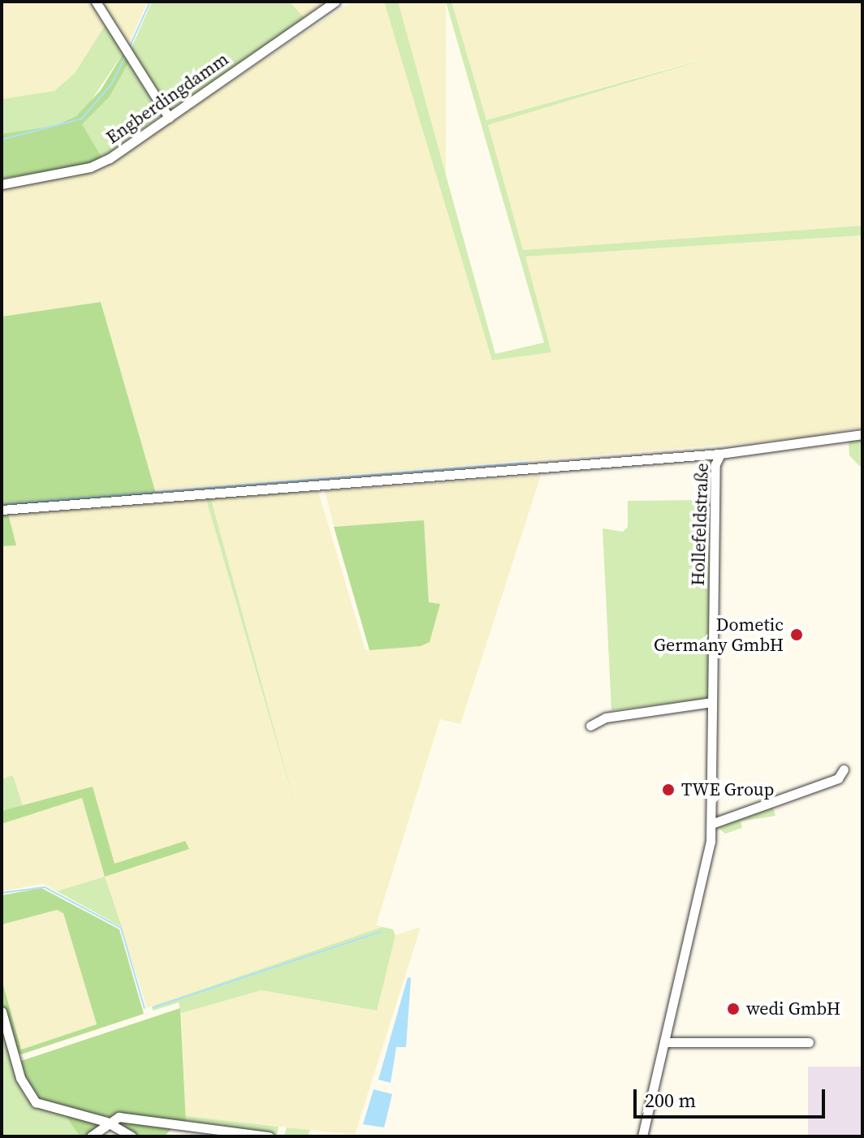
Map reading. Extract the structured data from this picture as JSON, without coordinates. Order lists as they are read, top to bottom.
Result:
{
  "streets": {
    "street": ["Engberdingdamm", "Hollefeldstraße"]
  },
  "places": ["Dometic Germany GmbH", "TWE Group", "wedi GmbH"],
  "scale_bar": "200 m"
}
